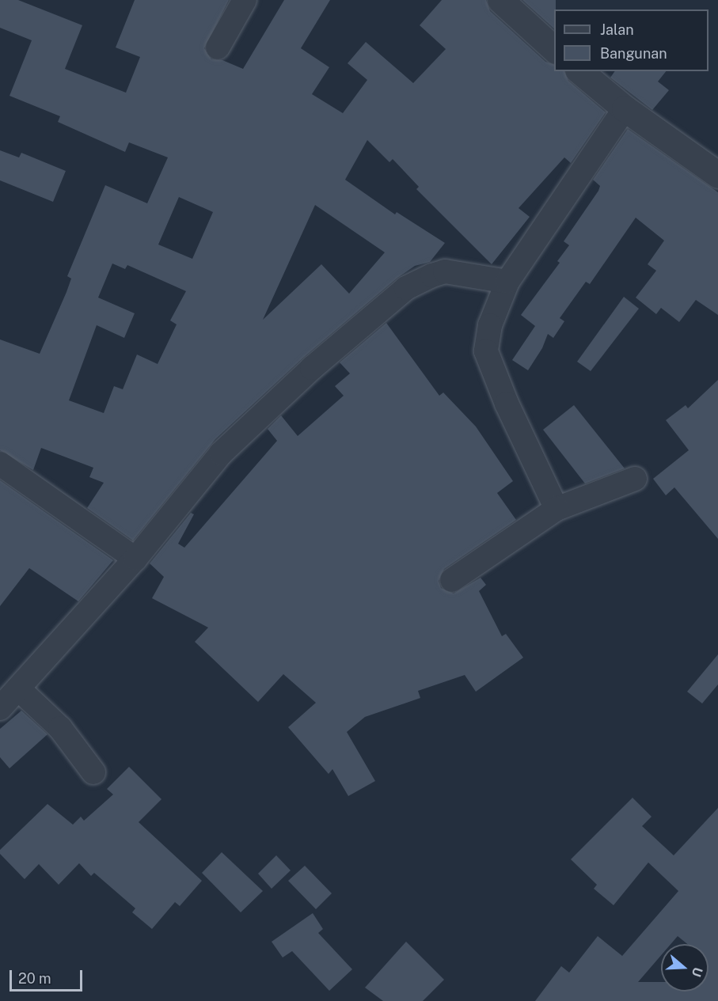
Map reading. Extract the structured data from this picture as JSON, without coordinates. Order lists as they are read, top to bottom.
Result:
{
  "legend": ["Jalan", "Bangunan"],
  "scale_bar": "20 m",
  "north": "right"
}
